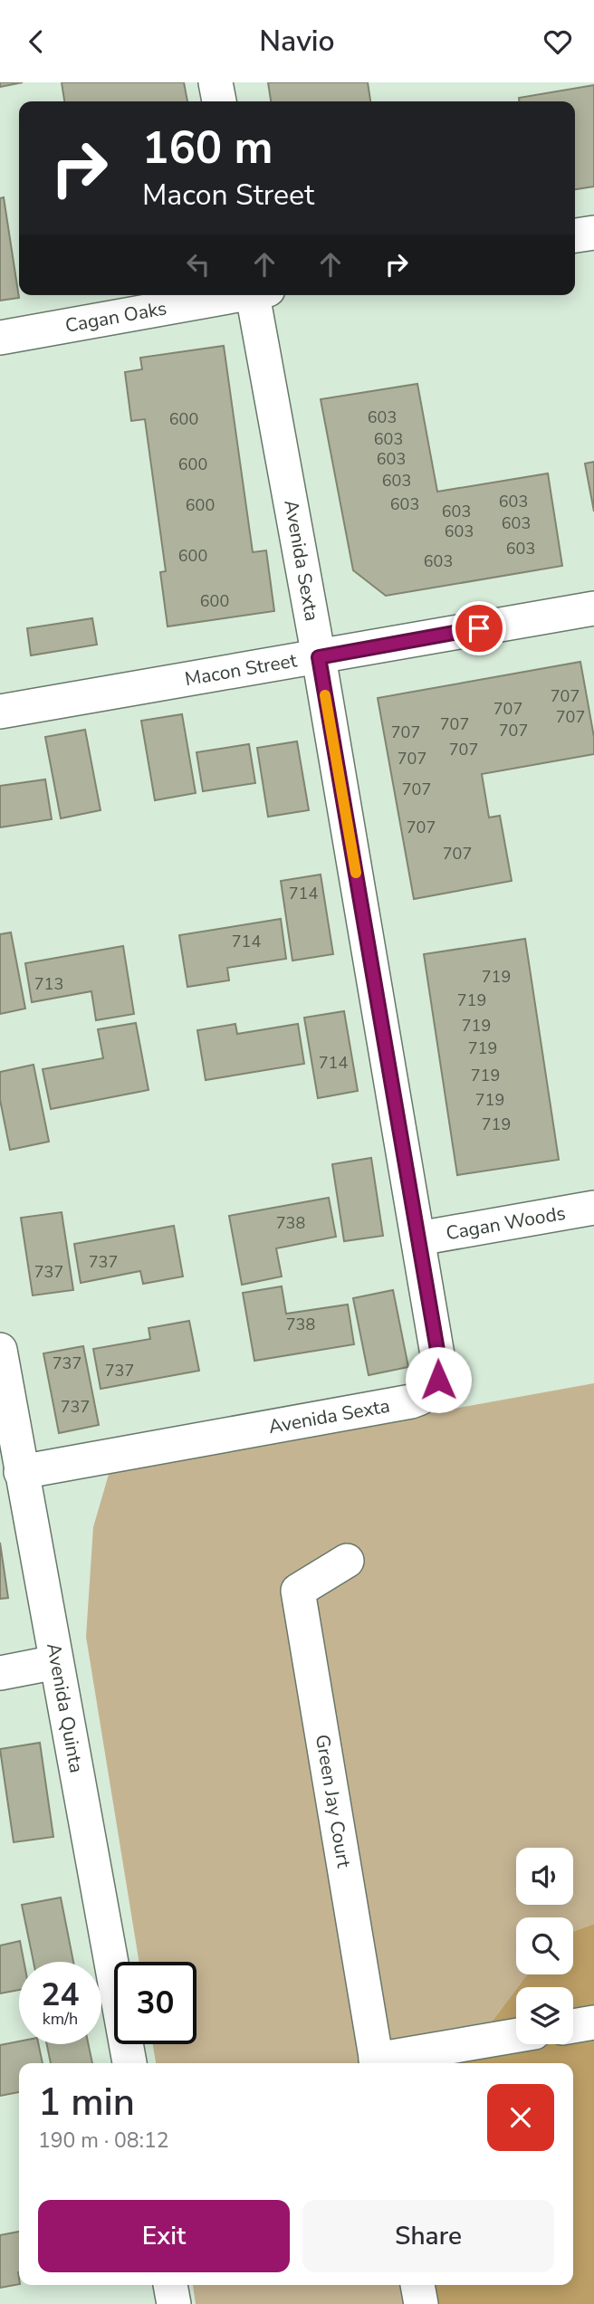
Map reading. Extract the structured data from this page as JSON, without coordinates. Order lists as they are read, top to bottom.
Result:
{
  "streets": {
    "street": [
      "Cagan Oaks",
      "Avenida Sexta",
      "Macon Street",
      "Cagan Woods",
      "Avenida Quinta",
      "Green Jay Court"
    ]
  },
  "crossings": [
    ["Avenida Sexta", "Macon Street"],
    ["Avenida Sexta", "Cagan Woods"],
    ["Avenida Sexta", "Avenida Quinta"]
  ],
  "house_numbers": [
    "603",
    "600",
    "603",
    "603",
    "600",
    "603",
    "603",
    "603",
    "600",
    "603",
    "603",
    "603",
    "603",
    "600",
    "603",
    "600",
    "707",
    "707",
    "707",
    "707",
    "707",
    "707",
    "707",
    "707",
    "707",
    "707",
    "707",
    "714",
    "714",
    "719",
    "713",
    "719",
    "719",
    "719",
    "714",
    "719",
    "719",
    "719",
    "738",
    "737",
    "737",
    "738",
    "737",
    "737",
    "737"
  ],
  "page": {
    "header": "Navio",
    "turn": ["160 m", "Macon Street"],
    "speed": "24 km/h",
    "limit": "30",
    "heading": ["1 min", "190 m · 08:12"],
    "buttons": ["Exit", "Share"]
  }
}
